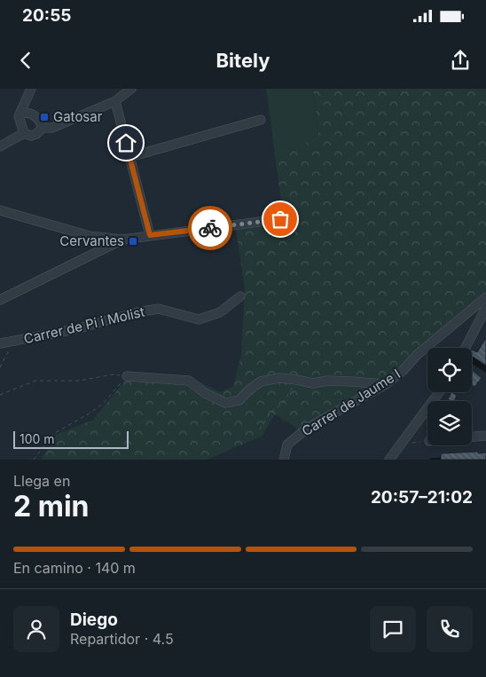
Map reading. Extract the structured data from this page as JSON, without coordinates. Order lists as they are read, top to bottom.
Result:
{
  "streets": {
    "street": ["Carrer de Pi i Molist", "Carrer de Jaume I"]
  },
  "places": {
    "transit": ["Gatosar", "Cervantes"]
  },
  "scale_bar": "100 m",
  "page": {
    "status": "20:55",
    "header": "Bitely",
    "scale": "100 m",
    "heading": ["2 min", "Llega en", "20:57–21:02"],
    "panel": ["Diego", "Repartidor · 4.5"],
    "bar": "En camino · 140 m"
  }
}
